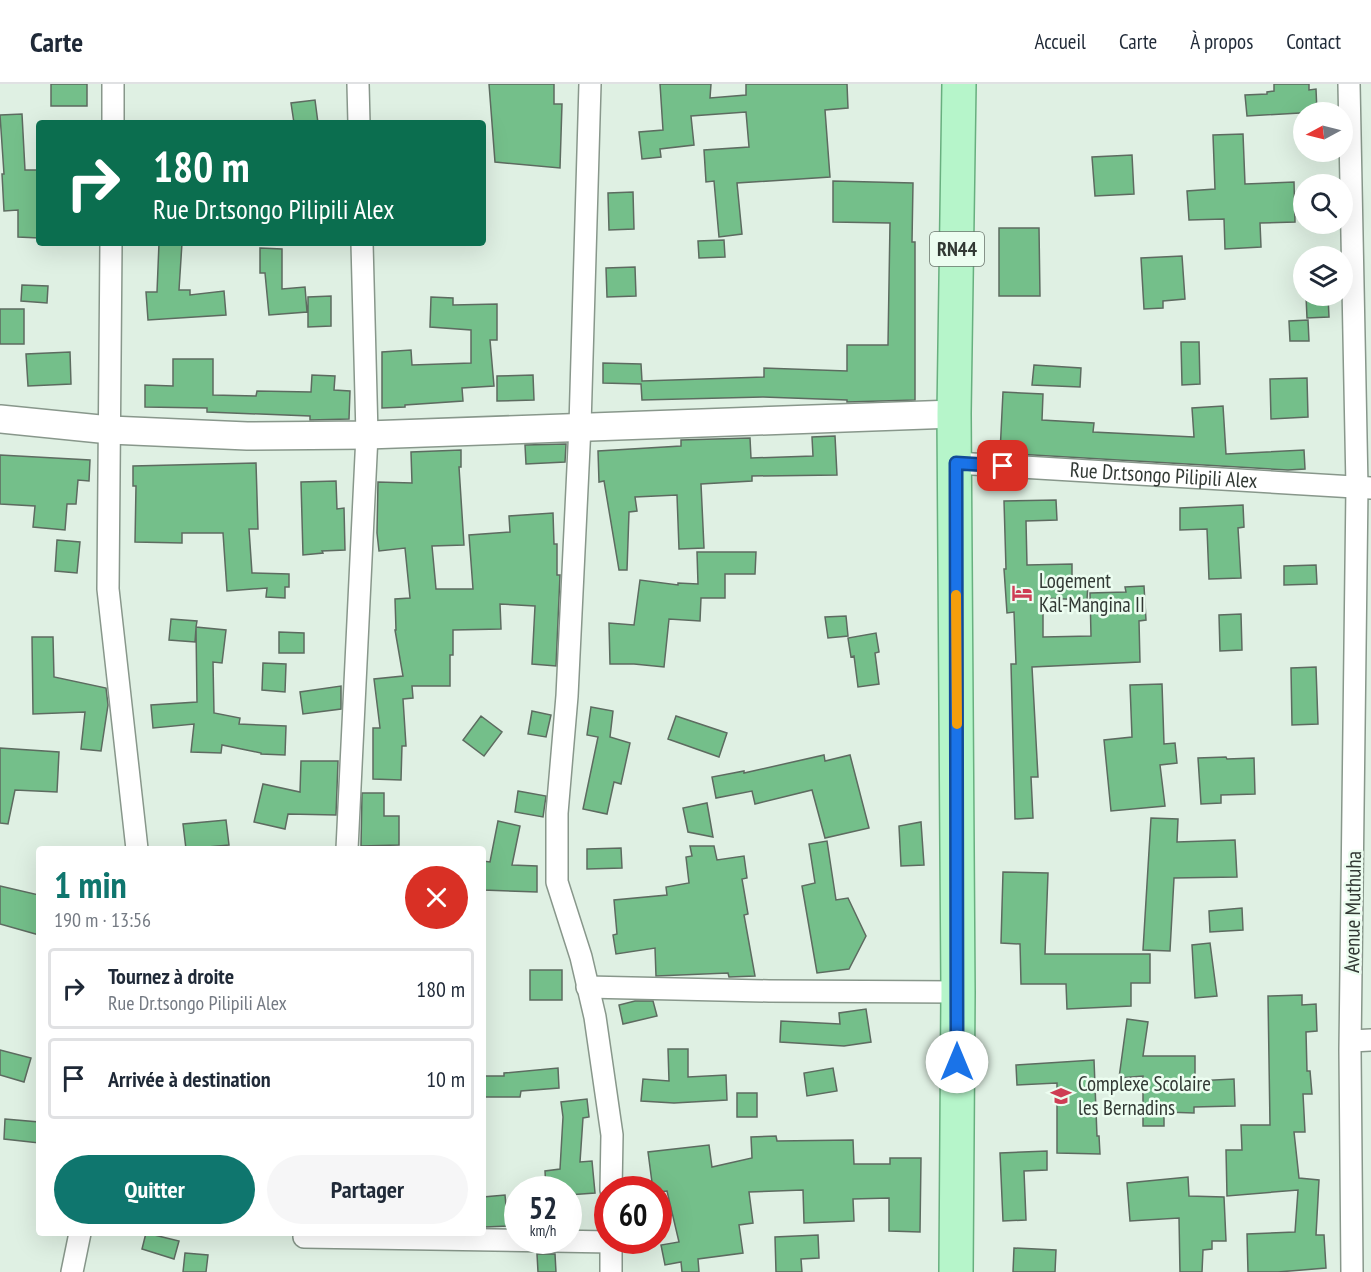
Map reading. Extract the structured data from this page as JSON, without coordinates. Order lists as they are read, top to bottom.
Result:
{
  "streets": {
    "main road": ["RN44"],
    "street": ["Rue Dr.tsongo Pilipili Alex", "Avenue Muthuha"]
  },
  "crossings": [
    ["RN44", "Rue Dr.tsongo Pilipili Alex"],
    ["Rue Dr.tsongo Pilipili Alex", "Avenue Muthuha"]
  ],
  "places": {
    "hotel": ["Logement Kal-Mangina II"],
    "school or university": ["Complexe Scolaire les Bernadins"]
  },
  "north": "left",
  "page": {
    "header": "Carte",
    "nav": [
      "Accueil",
      "Carte",
      "À propos",
      "Contact"
    ],
    "turn": ["180 m", "Rue Dr.tsongo Pilipili Alex"],
    "heading": ["1 min", "190 m · 13:56"],
    "list": [
      {
        "name": "Tournez à droite",
        "note": "Rue Dr.tsongo Pilipili Alex",
        "value": "180 m"
      },
      {
        "name": "Arrivée à destination",
        "value": "10 m"
      }
    ],
    "buttons": ["Quitter", "Partager"],
    "speed": "52 km/h",
    "limit": "60"
  }
}
